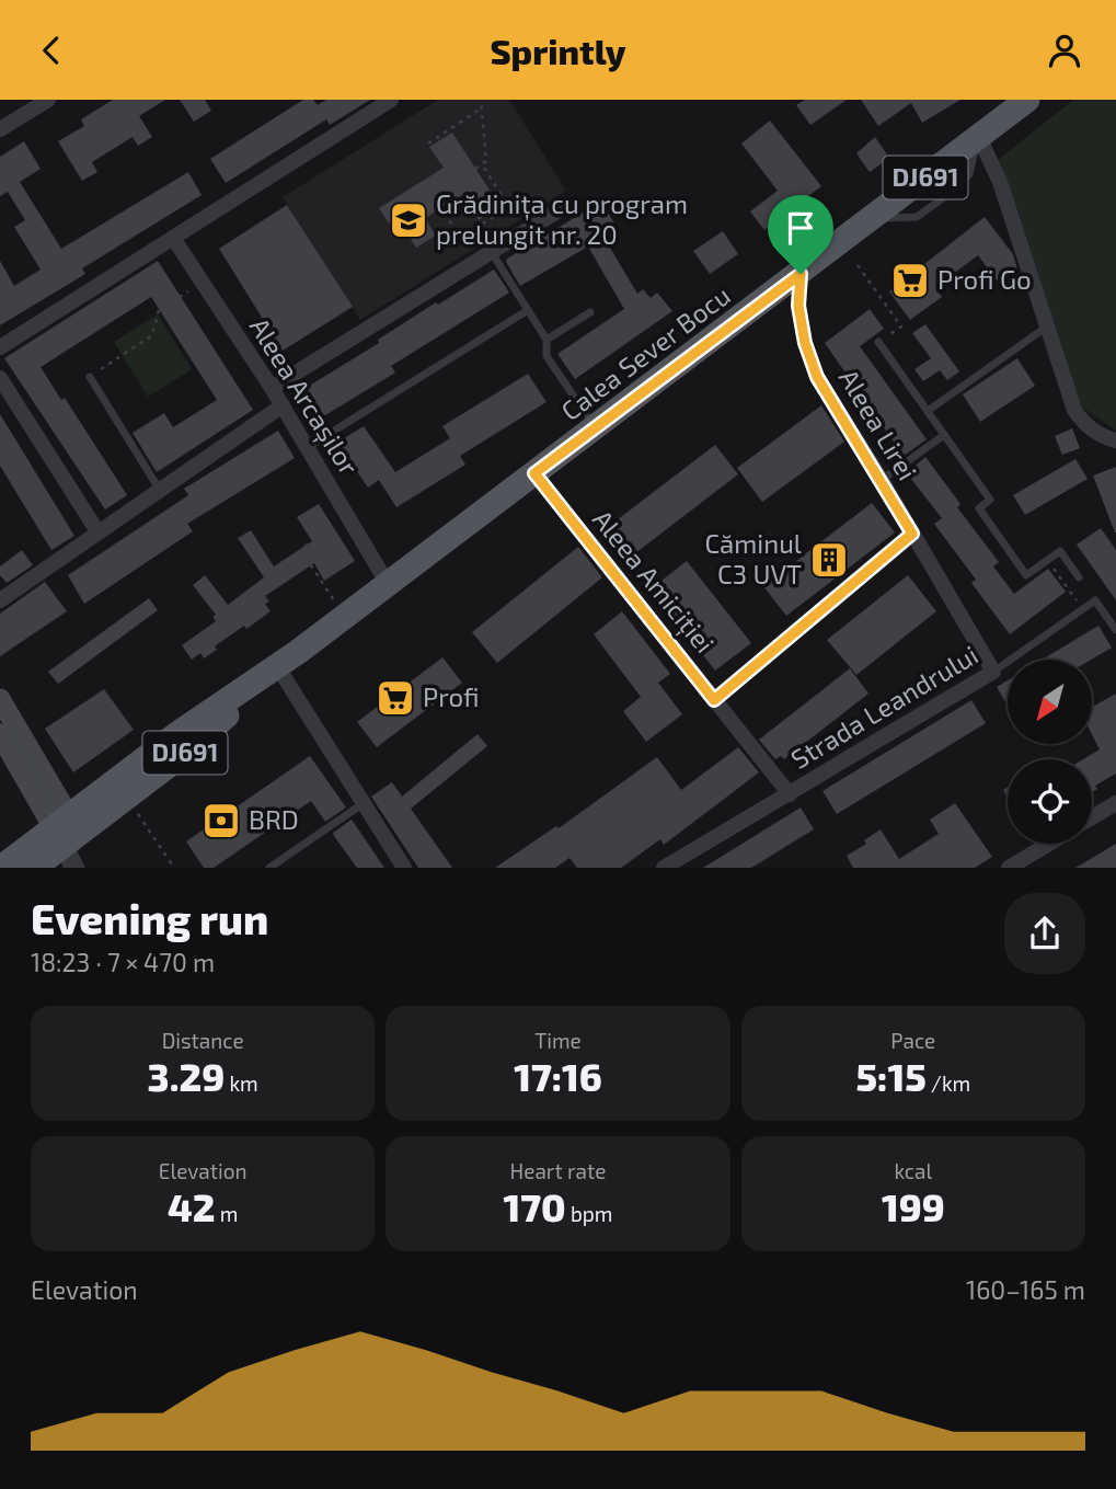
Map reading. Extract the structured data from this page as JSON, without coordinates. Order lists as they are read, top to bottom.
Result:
{
  "streets": {
    "main road": ["DJ691", "Calea Sever Bocu"],
    "street": [
      "Aleea Arcașilor",
      "Aleea Lirei",
      "Aleea Amiciției",
      "Strada Leandrului"
    ]
  },
  "crossings": [
    ["Calea Sever Bocu", "Aleea Arcașilor"],
    ["Calea Sever Bocu", "Aleea Lirei"],
    ["Calea Sever Bocu", "Aleea Amiciției"],
    ["Aleea Lirei", "Strada Leandrului"],
    ["Aleea Amiciției", "Strada Leandrului"]
  ],
  "places": {
    "school or university": ["Grădinița cu program prelungit nr. 20"],
    "supermarket": ["Profi Go", "Profi"],
    "building": ["Căminul C3 UVT"],
    "bank": ["BRD"]
  },
  "north": "bottom left",
  "page": {
    "header": "Sprintly",
    "heading": ["Evening run", "18:23 · 7 × 470 m"],
    "stats": [
      ["Distance", "3.29 km"],
      ["Time", "17:16"],
      ["Pace", "5:15 /km"],
      ["Elevation", "42 m"],
      ["Heart rate", "170 bpm"],
      ["kcal", "199"]
    ],
    "chart": ["Elevation", "160–165 m"]
  }
}
